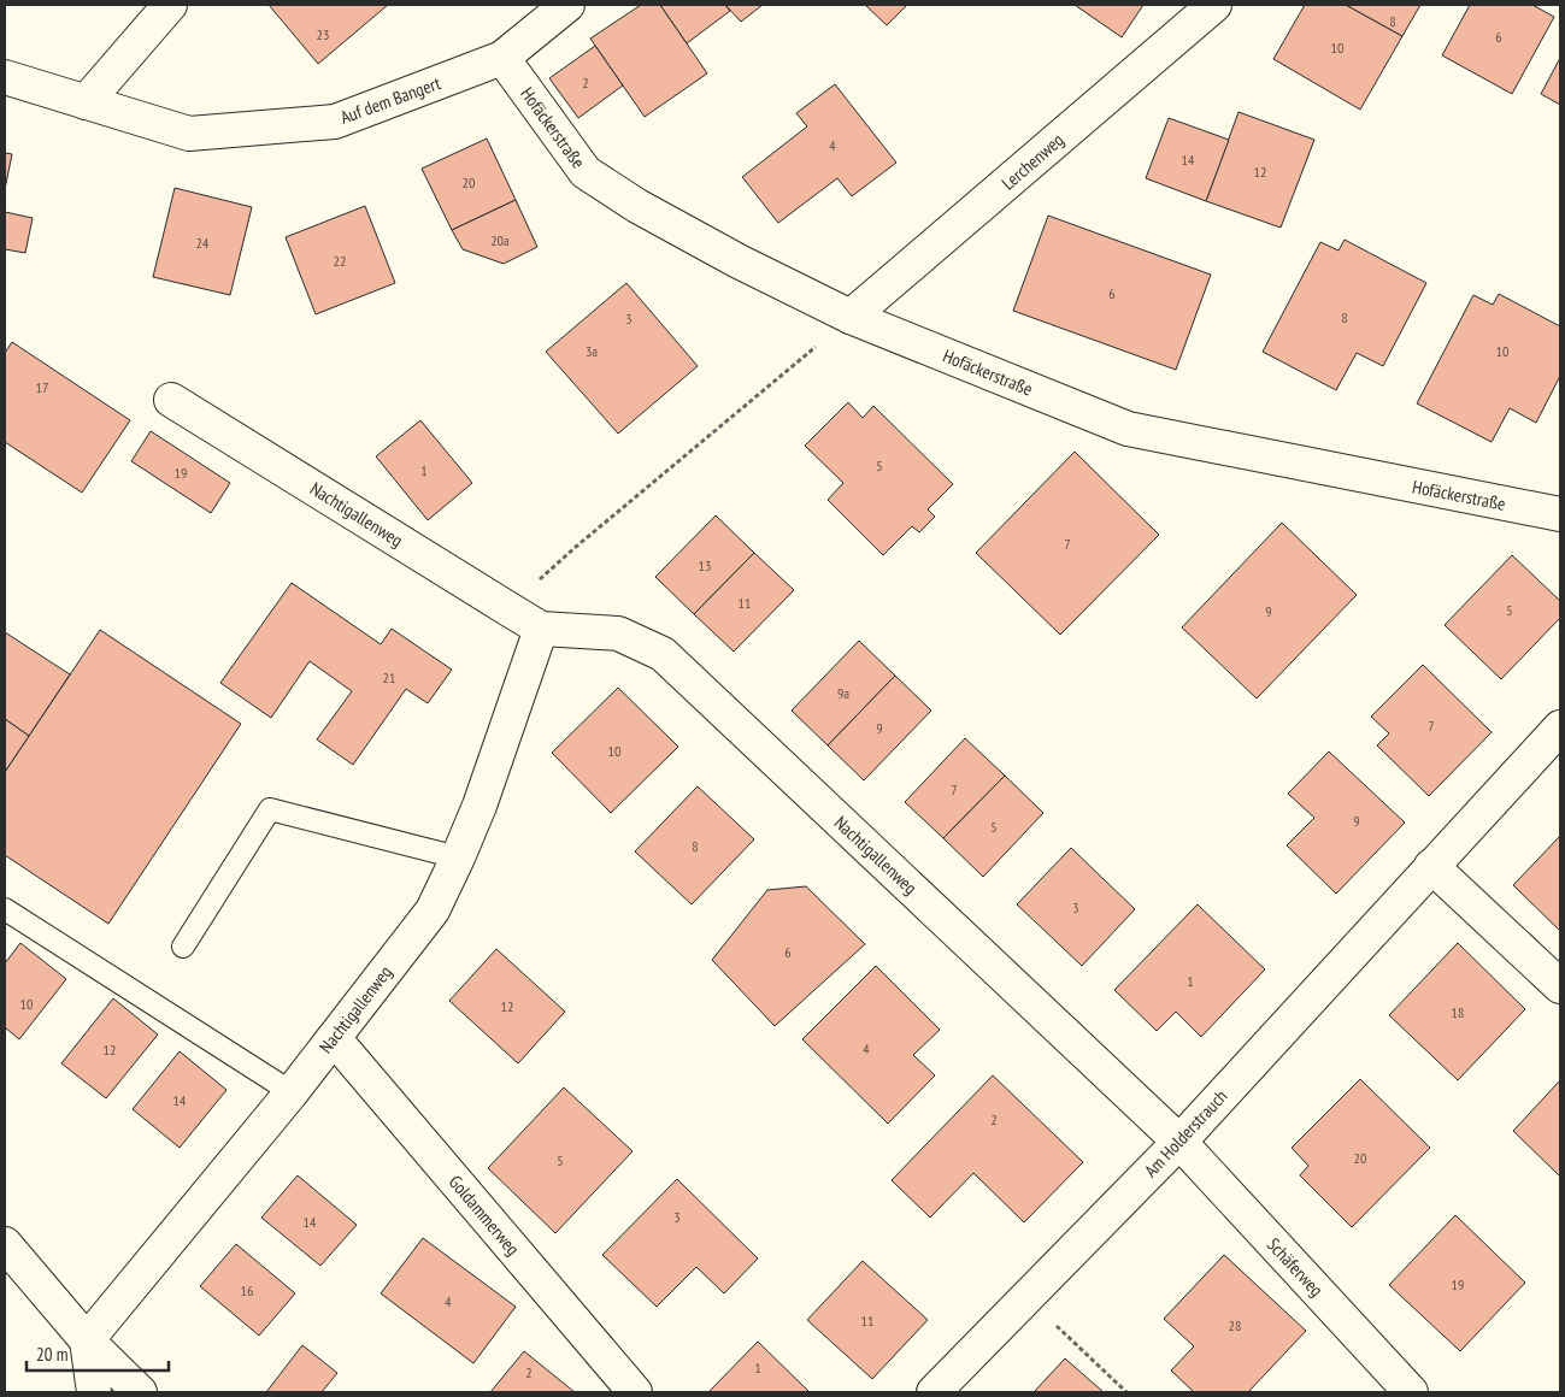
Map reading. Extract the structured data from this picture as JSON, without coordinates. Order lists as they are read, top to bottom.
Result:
{
  "streets": {
    "street": [
      "Auf dem Bangert",
      "Hofäckerstraße",
      "Lerchenweg",
      "Nachtigallenweg",
      "Am Holderstrauch",
      "Goldammerweg",
      "Schäferweg"
    ]
  },
  "crossings": [
    ["Auf dem Bangert", "Hofäckerstraße"],
    ["Hofäckerstraße", "Lerchenweg"],
    ["Nachtigallenweg", "Am Holderstrauch"],
    ["Nachtigallenweg", "Goldammerweg"],
    ["Nachtigallenweg", "Schäferweg"],
    ["Am Holderstrauch", "Schäferweg"]
  ],
  "house_numbers": [
    "8",
    "23",
    "6",
    "10",
    "2",
    "4",
    "14",
    "12",
    "20",
    "20a",
    "24",
    "22",
    "6",
    "8",
    "3",
    "3a",
    "10",
    "17",
    "5",
    "1",
    "19",
    "7",
    "13",
    "11",
    "5",
    "9",
    "21",
    "9a",
    "7",
    "9",
    "10",
    "7",
    "9",
    "5",
    "8",
    "3",
    "6",
    "1",
    "10",
    "12",
    "18",
    "4",
    "12",
    "14",
    "2",
    "20",
    "5",
    "3",
    "14",
    "19",
    "16",
    "4",
    "11",
    "28",
    "1",
    "2"
  ],
  "scale_bar": "20 m"
}
